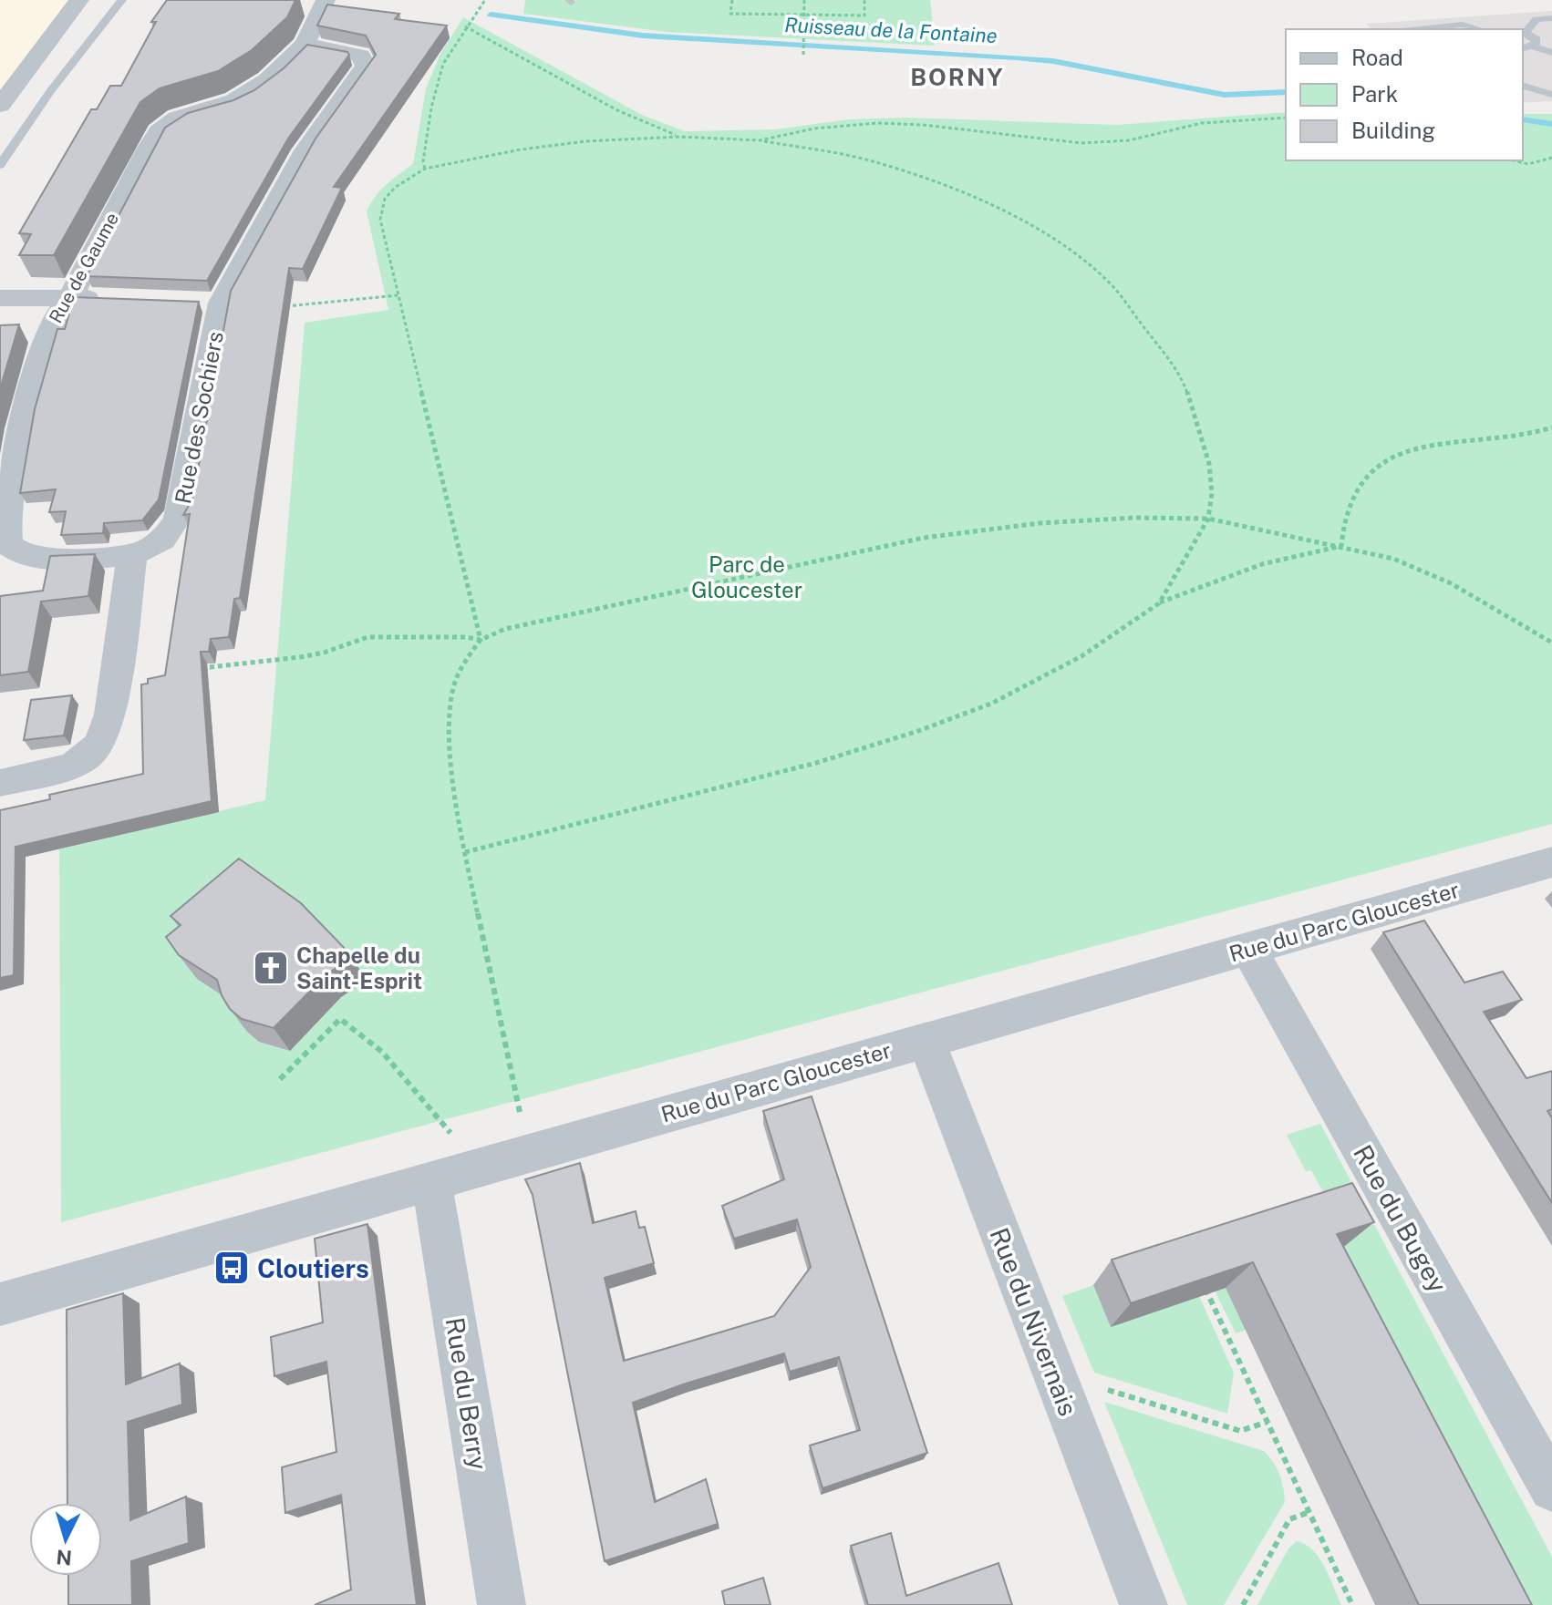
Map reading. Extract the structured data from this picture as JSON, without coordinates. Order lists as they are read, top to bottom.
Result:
{
  "streets": {
    "street": [
      "Rue de Gaume",
      "Rue des Sochiers",
      "Rue du Parc Gloucester",
      "Rue du Bugey",
      "Rue du Nivernais",
      "Rue du Berry"
    ]
  },
  "crossings": [
    ["Rue de Gaume", "Rue des Sochiers"],
    ["Rue du Parc Gloucester", "Rue du Bugey"],
    ["Rue du Parc Gloucester", "Rue du Nivernais"],
    ["Rue du Parc Gloucester", "Rue du Berry"]
  ],
  "districts": ["BORNY"],
  "water": ["Ruisseau de la Fontaine"],
  "parks": ["Parc de Gloucester"],
  "places": {
    "church": ["Chapelle du Saint-Esprit"],
    "bus stop": ["Cloutiers"]
  },
  "legend": ["Road", "Park", "Building"],
  "north": "bottom"
}
